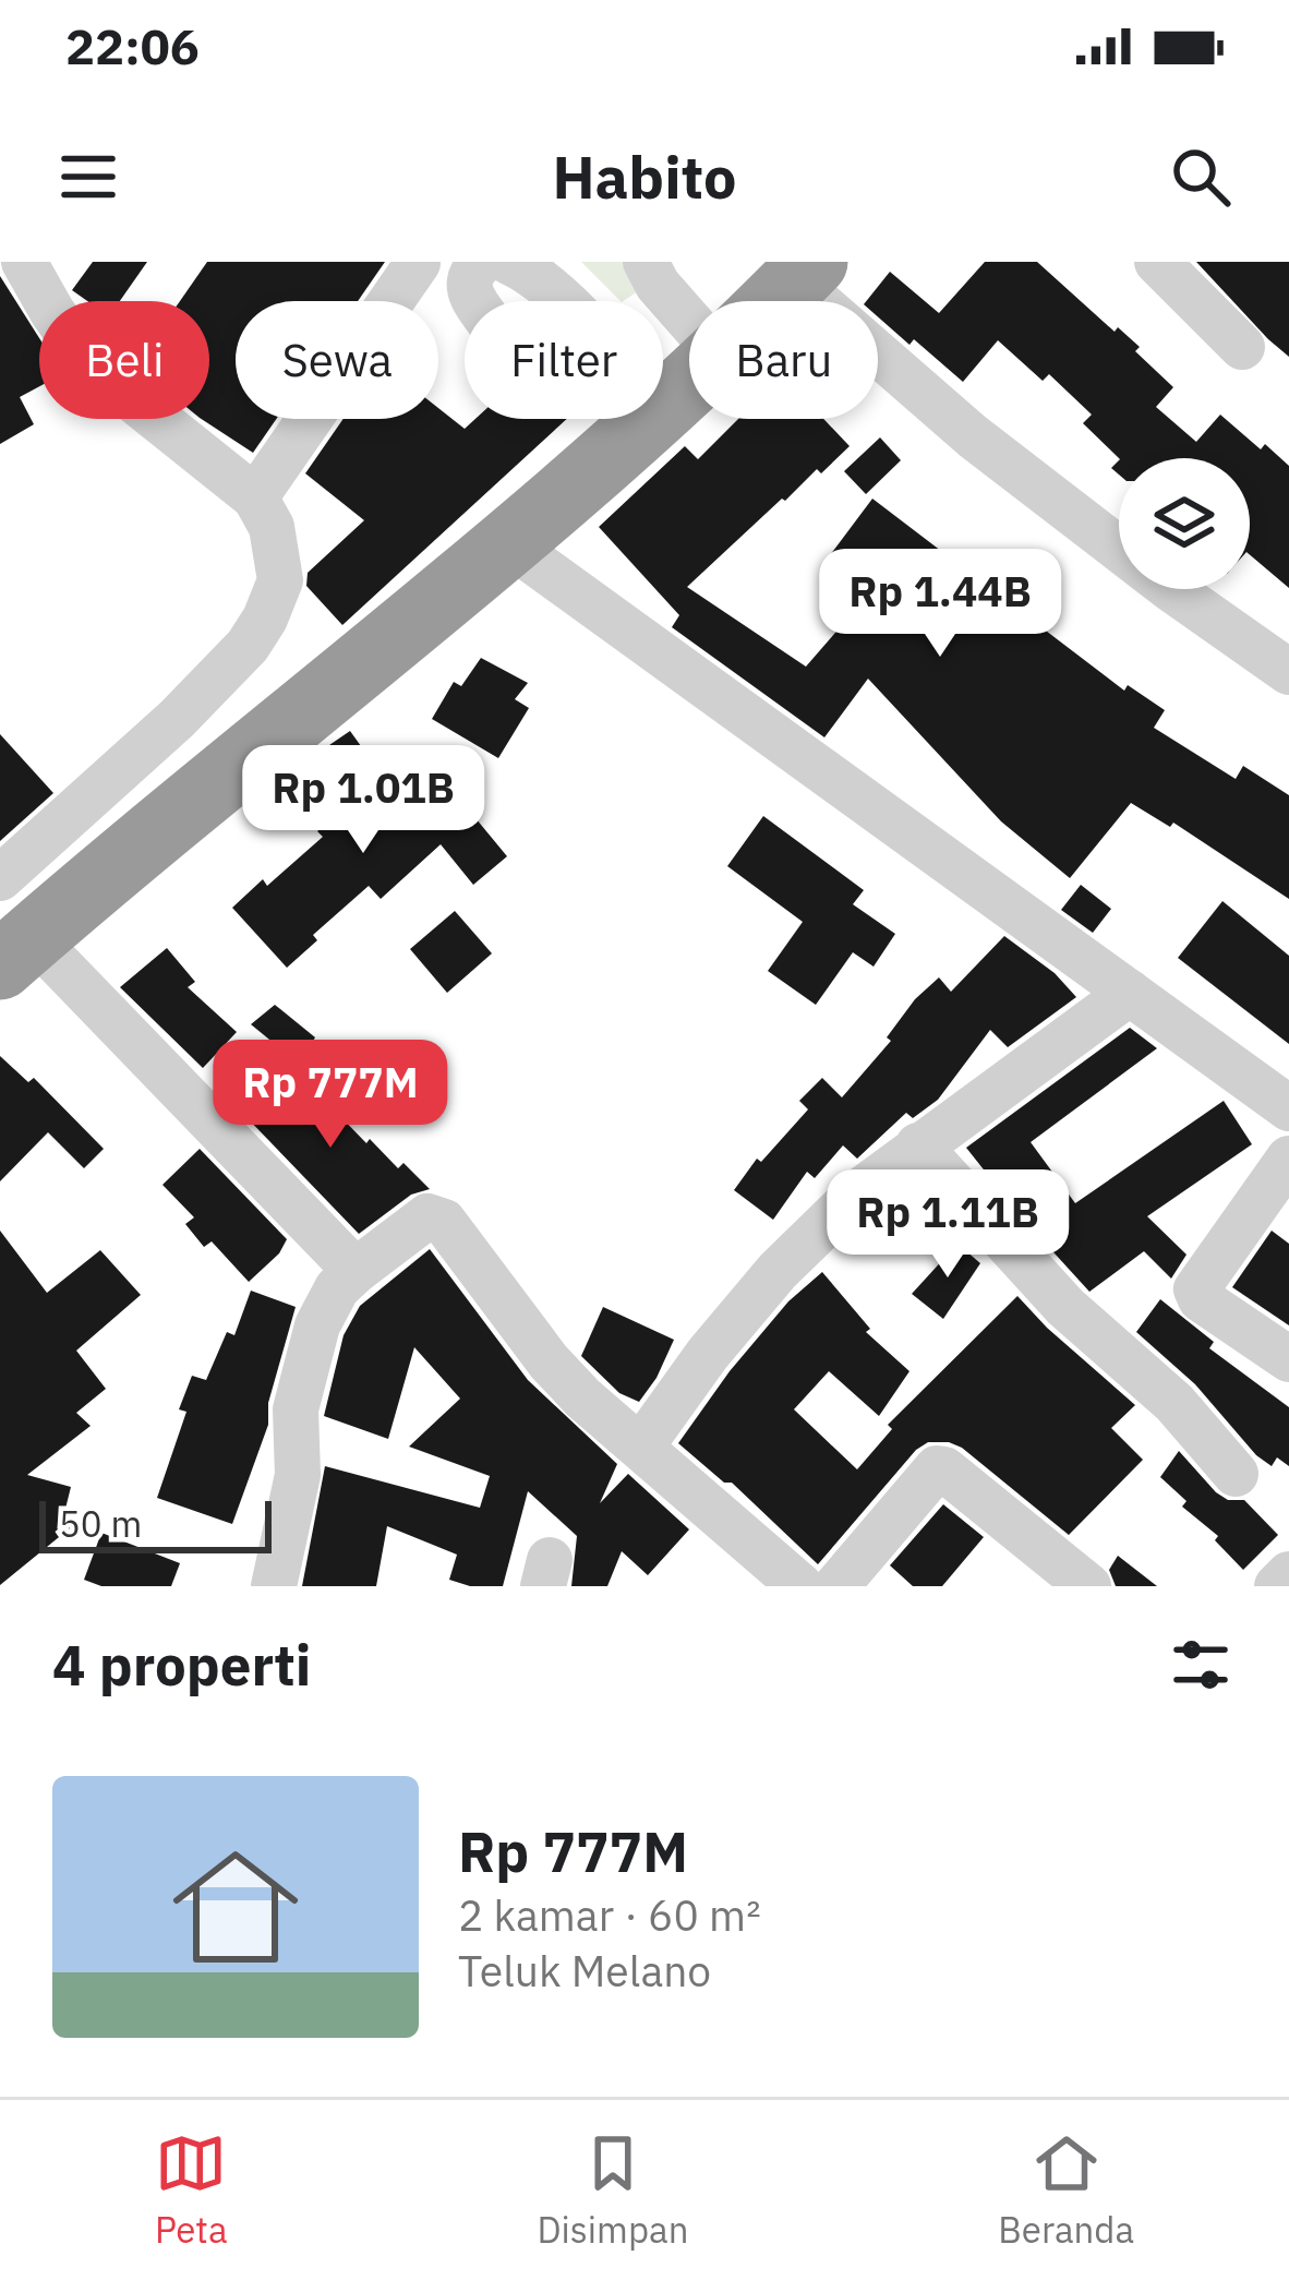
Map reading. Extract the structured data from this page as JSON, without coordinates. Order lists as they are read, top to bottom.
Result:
{
  "scale_bar": "50 m",
  "page": {
    "status": "22:06",
    "header": "Habito",
    "chip": [
      "Beli",
      "Sewa",
      "Filter",
      "Baru"
    ],
    "price": [
      "Rp 1.44B",
      "Rp 1.01B",
      "Rp 777M",
      "Rp 1.11B"
    ],
    "scale": "50 m",
    "heading": "4 properti",
    "list": [
      {
        "name": "Rp 777M",
        "note": "2 kamar · 60 m² · Teluk Melano"
      }
    ],
    "tabs": ["Peta", "Disimpan", "Beranda"]
  }
}
